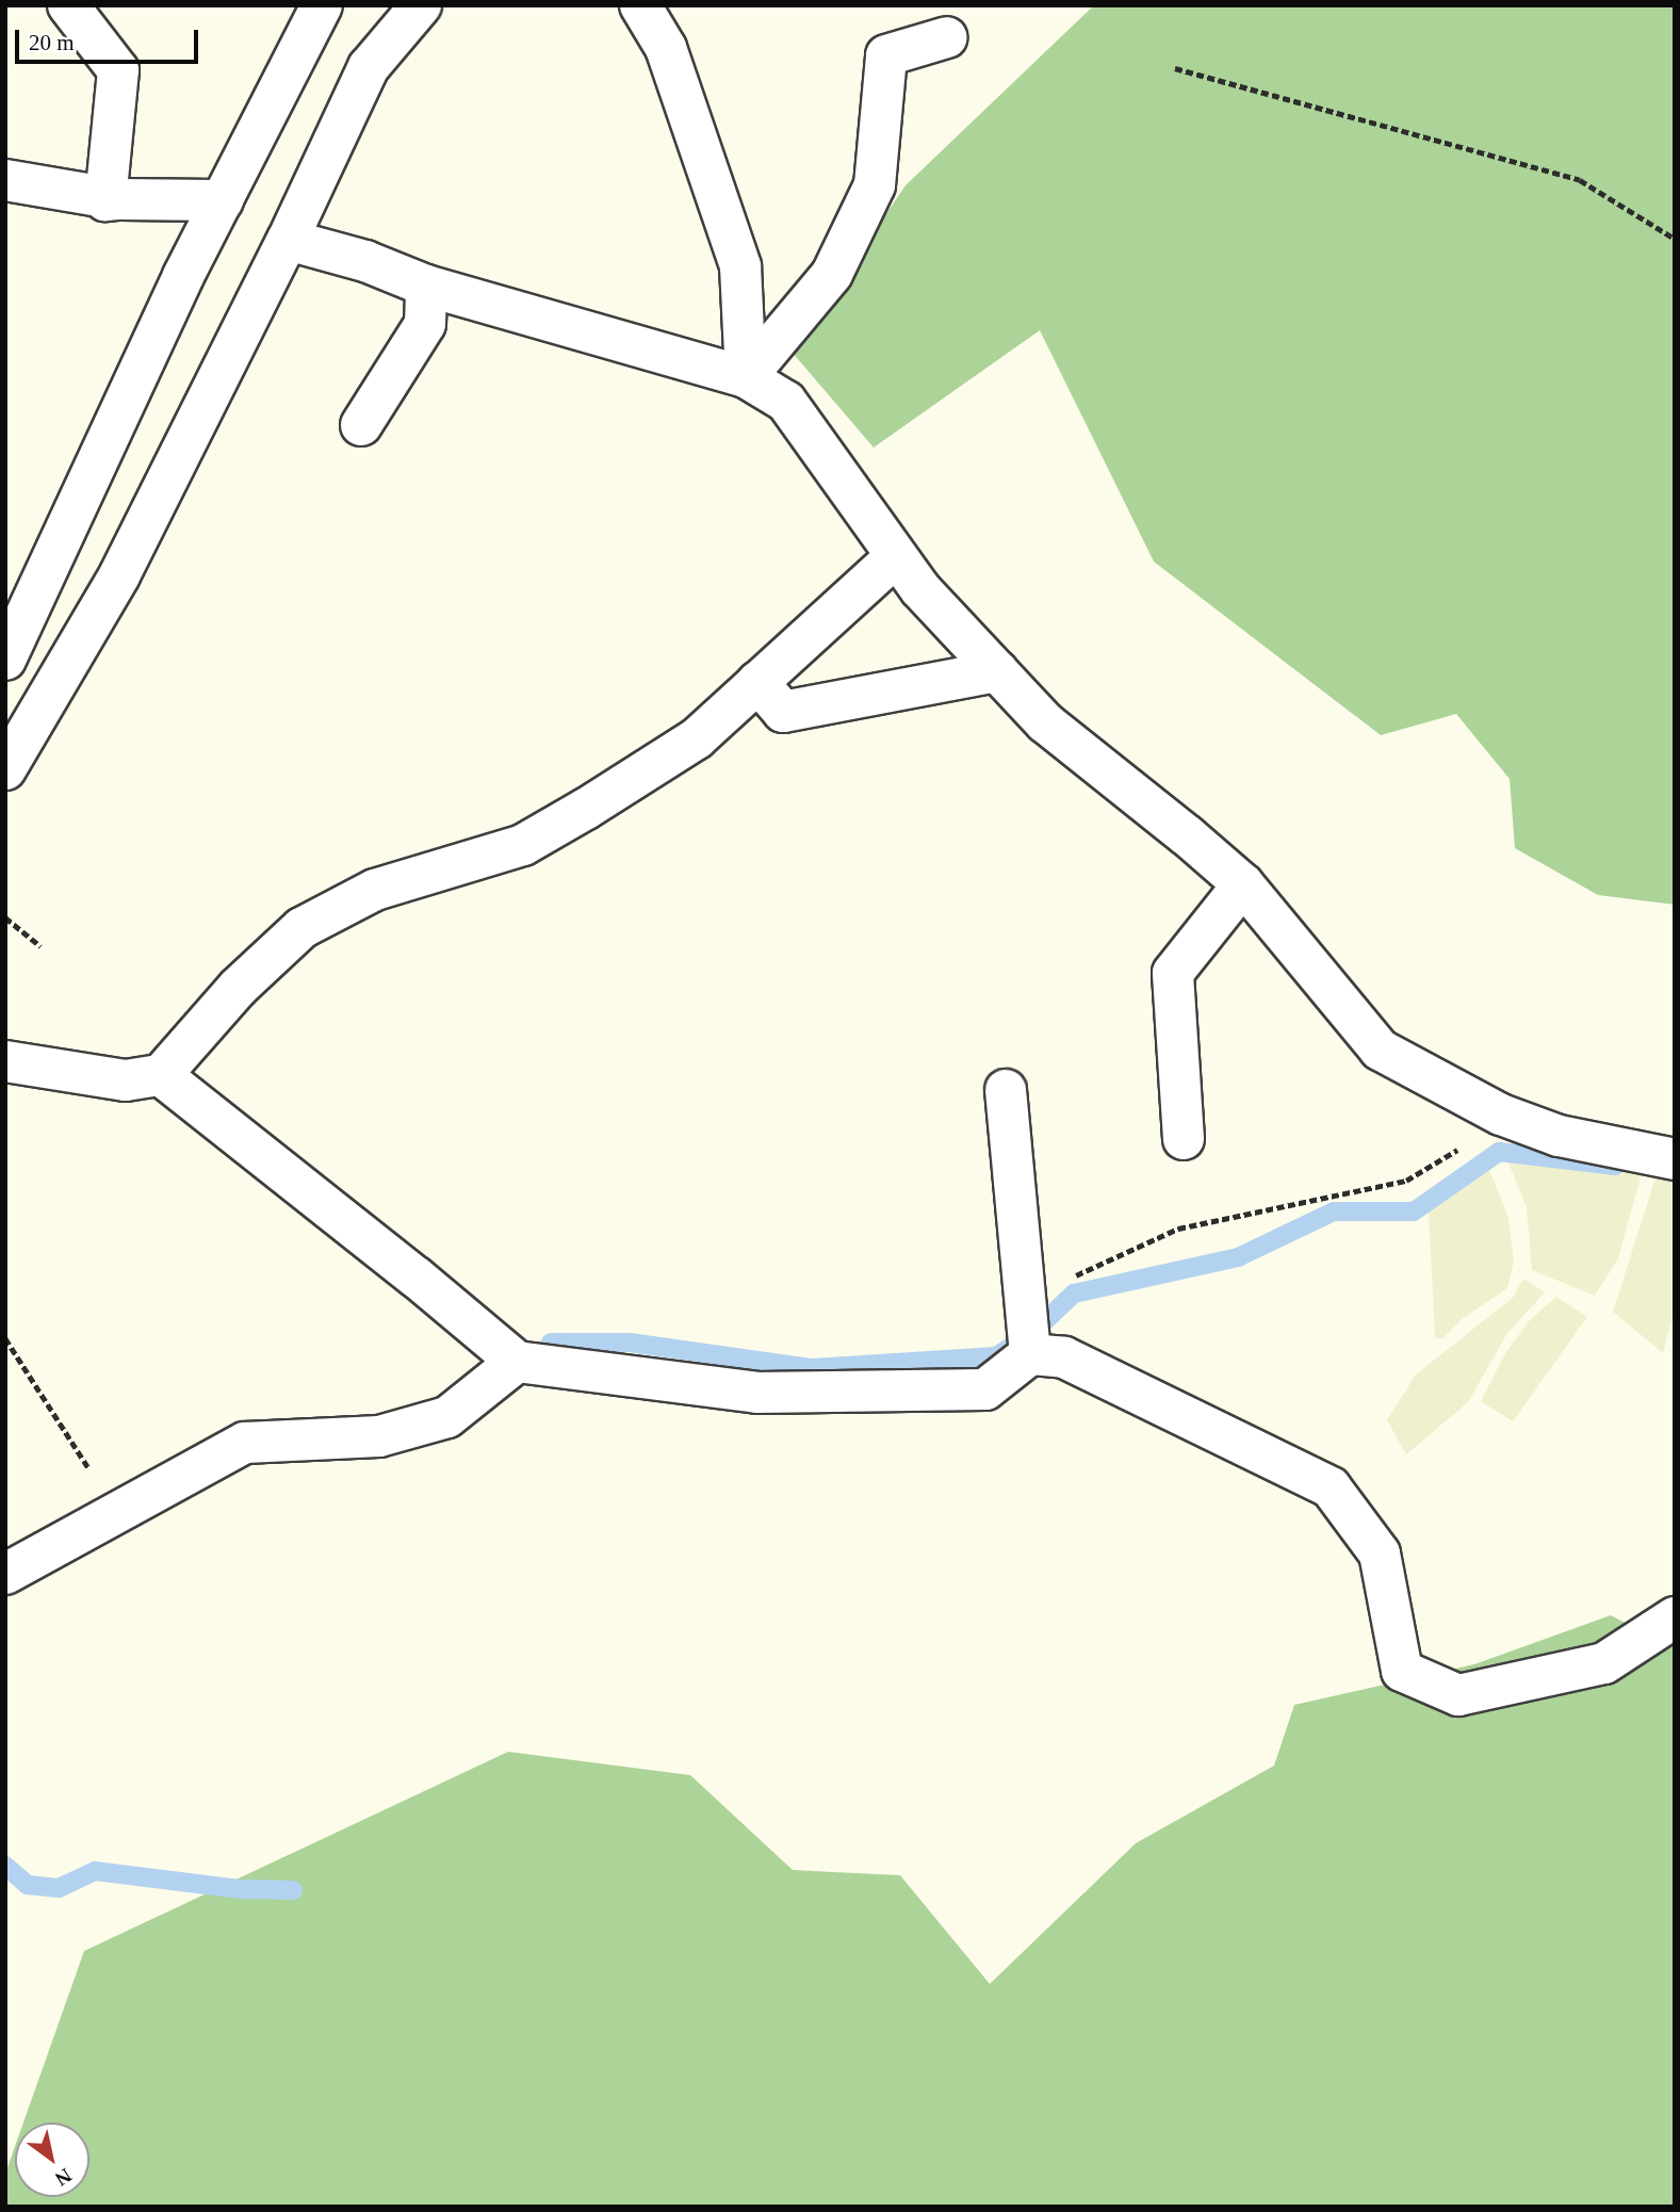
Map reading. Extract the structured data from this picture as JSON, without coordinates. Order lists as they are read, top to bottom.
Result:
{
  "scale_bar": "20 m",
  "north": "bottom right"
}
